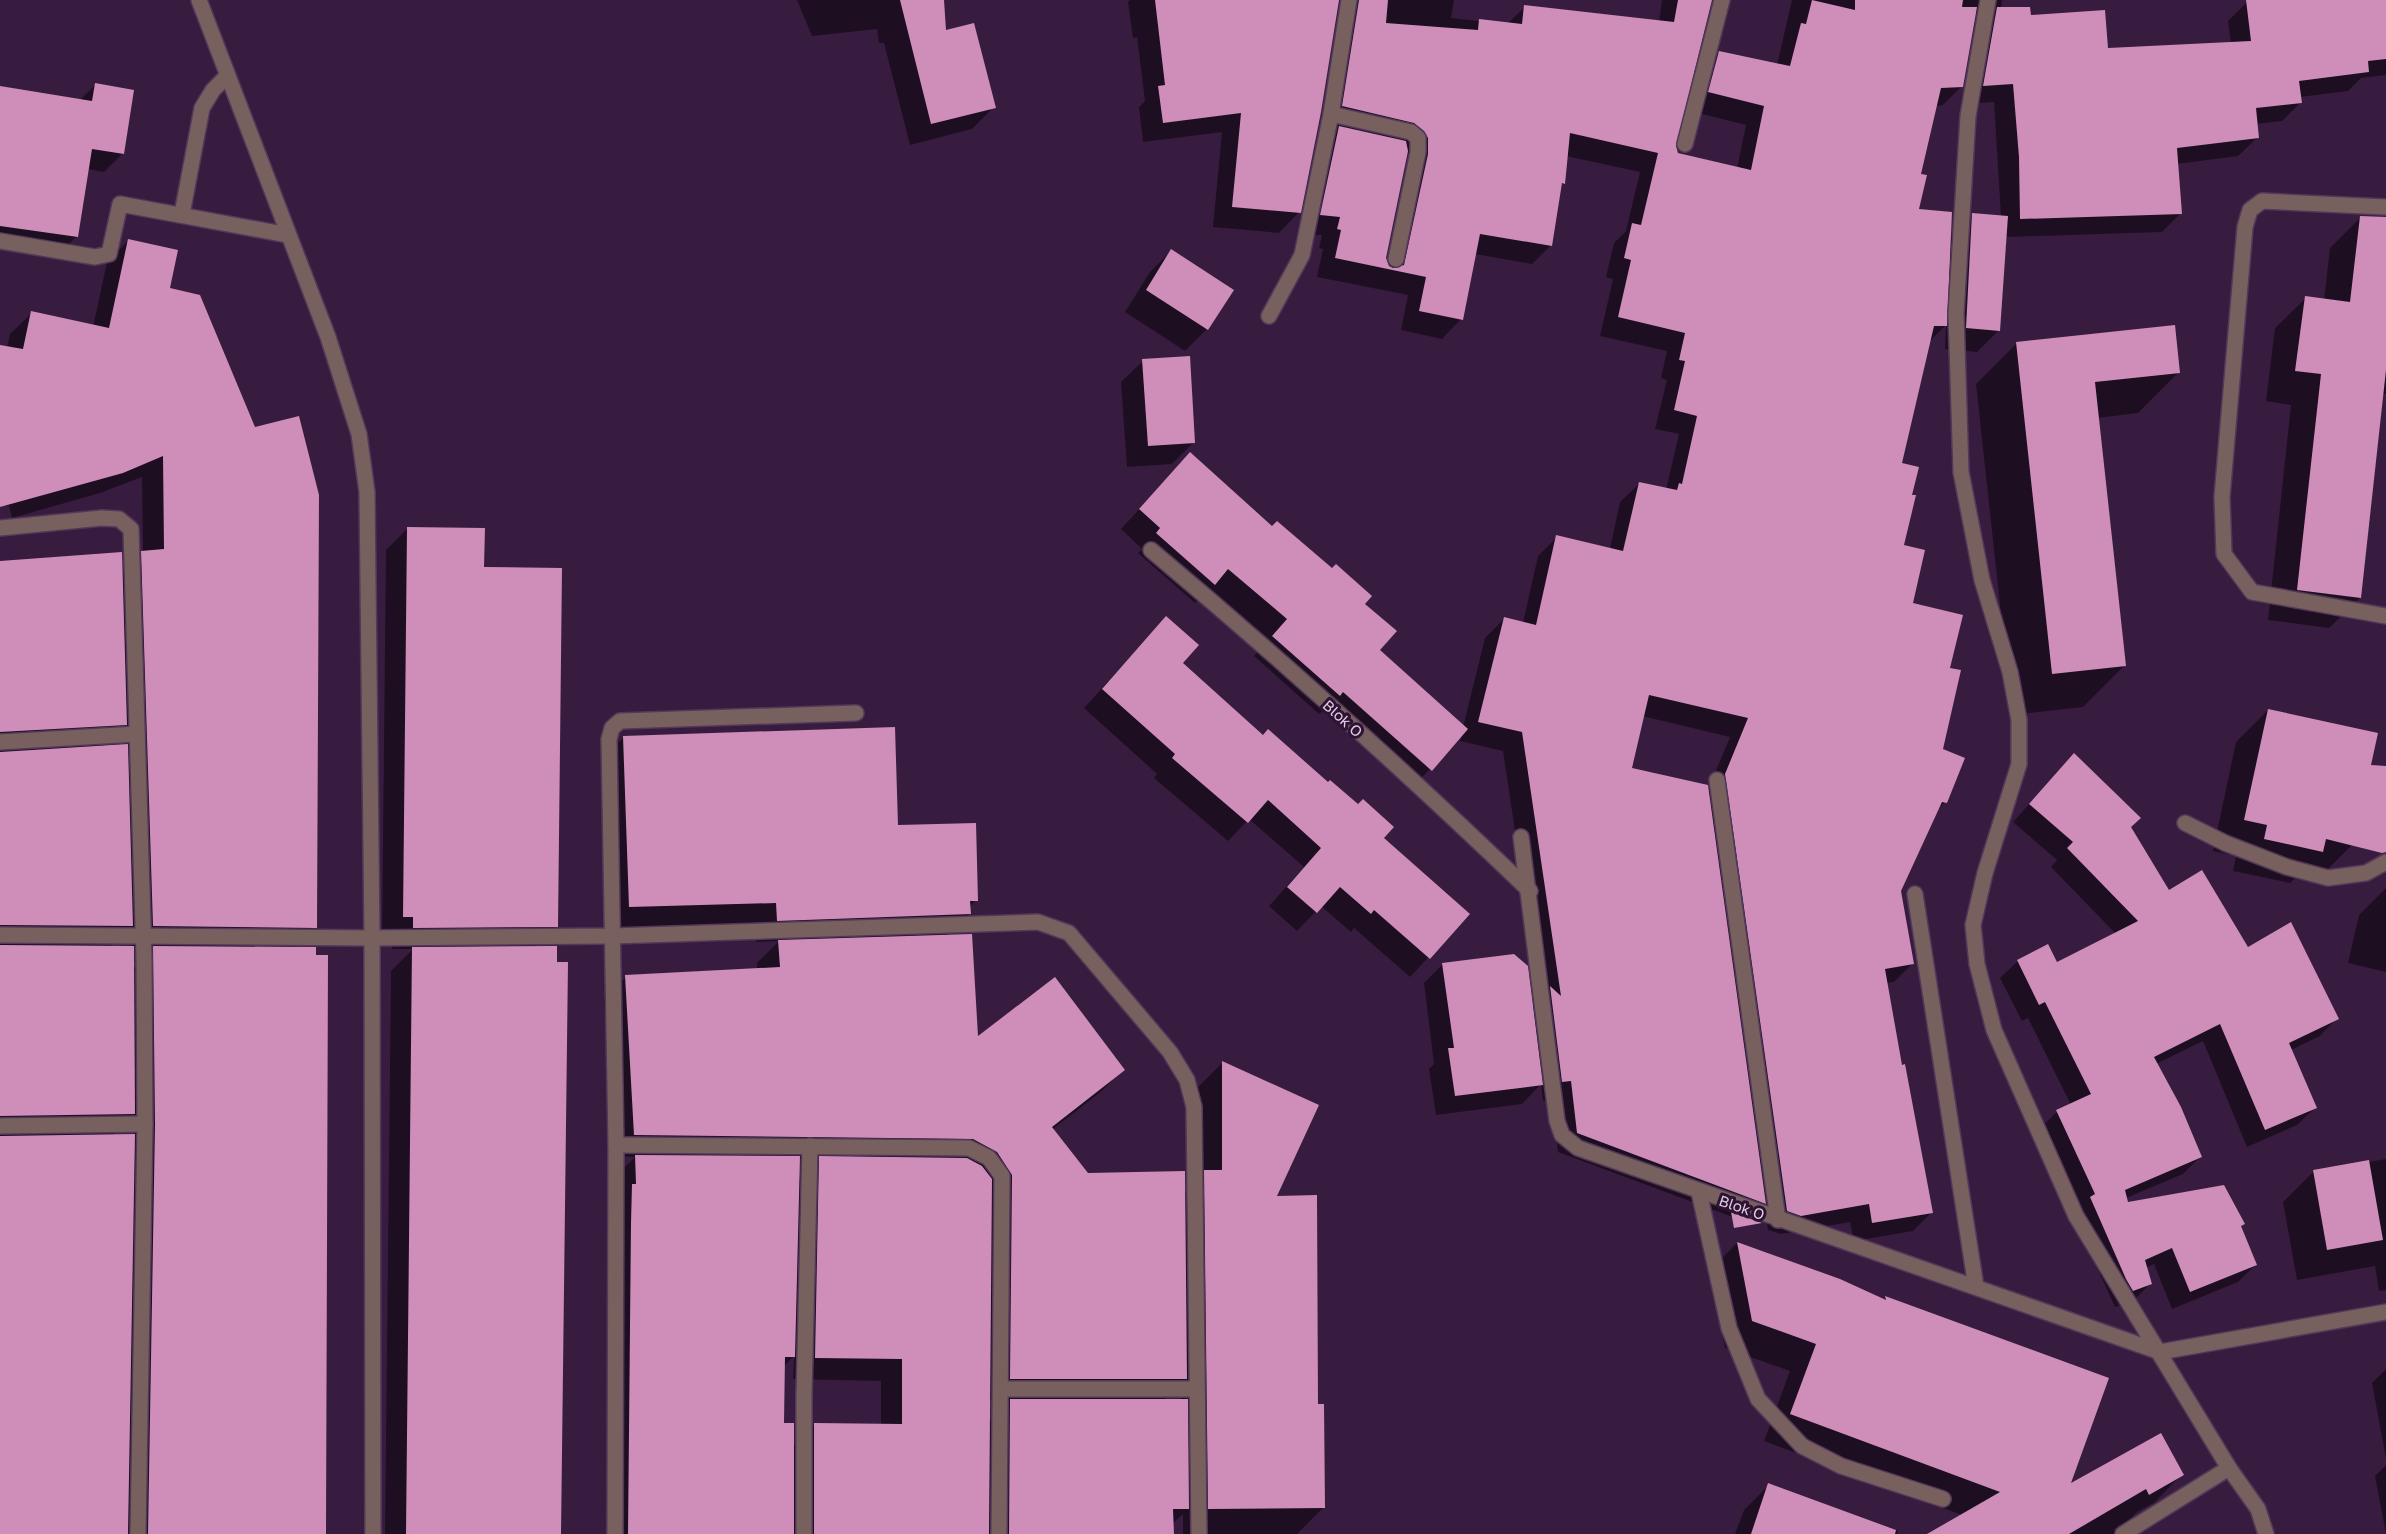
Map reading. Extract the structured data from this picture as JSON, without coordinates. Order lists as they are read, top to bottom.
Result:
{
  "streets": {
    "street": ["Blok O"]
  }
}
